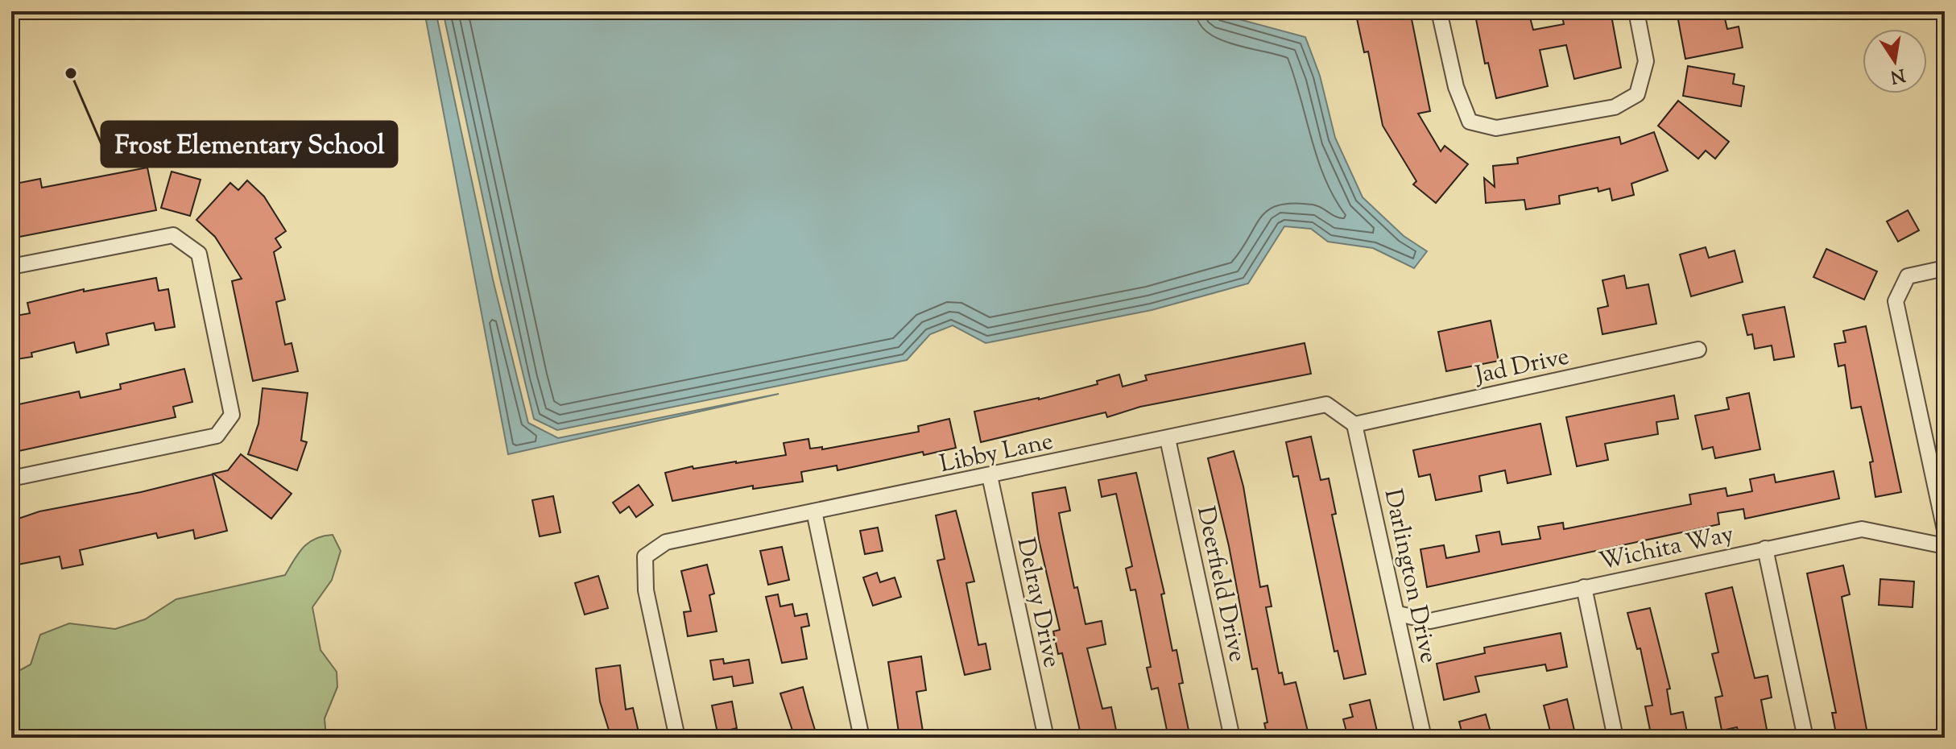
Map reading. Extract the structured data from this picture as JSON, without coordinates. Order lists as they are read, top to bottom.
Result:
{
  "streets": {
    "street": [
      "Jad Drive",
      "Libby Lane",
      "Wichita Way",
      "Darlington Drive",
      "Deerfield Drive",
      "Delray Drive"
    ]
  },
  "crossings": [
    ["Jad Drive", "Libby Lane"],
    ["Jad Drive", "Darlington Drive"],
    ["Libby Lane", "Darlington Drive"],
    ["Libby Lane", "Deerfield Drive"],
    ["Libby Lane", "Delray Drive"],
    ["Wichita Way", "Darlington Drive"]
  ],
  "places": ["Frost Elementary School"],
  "north": "bottom"
}
